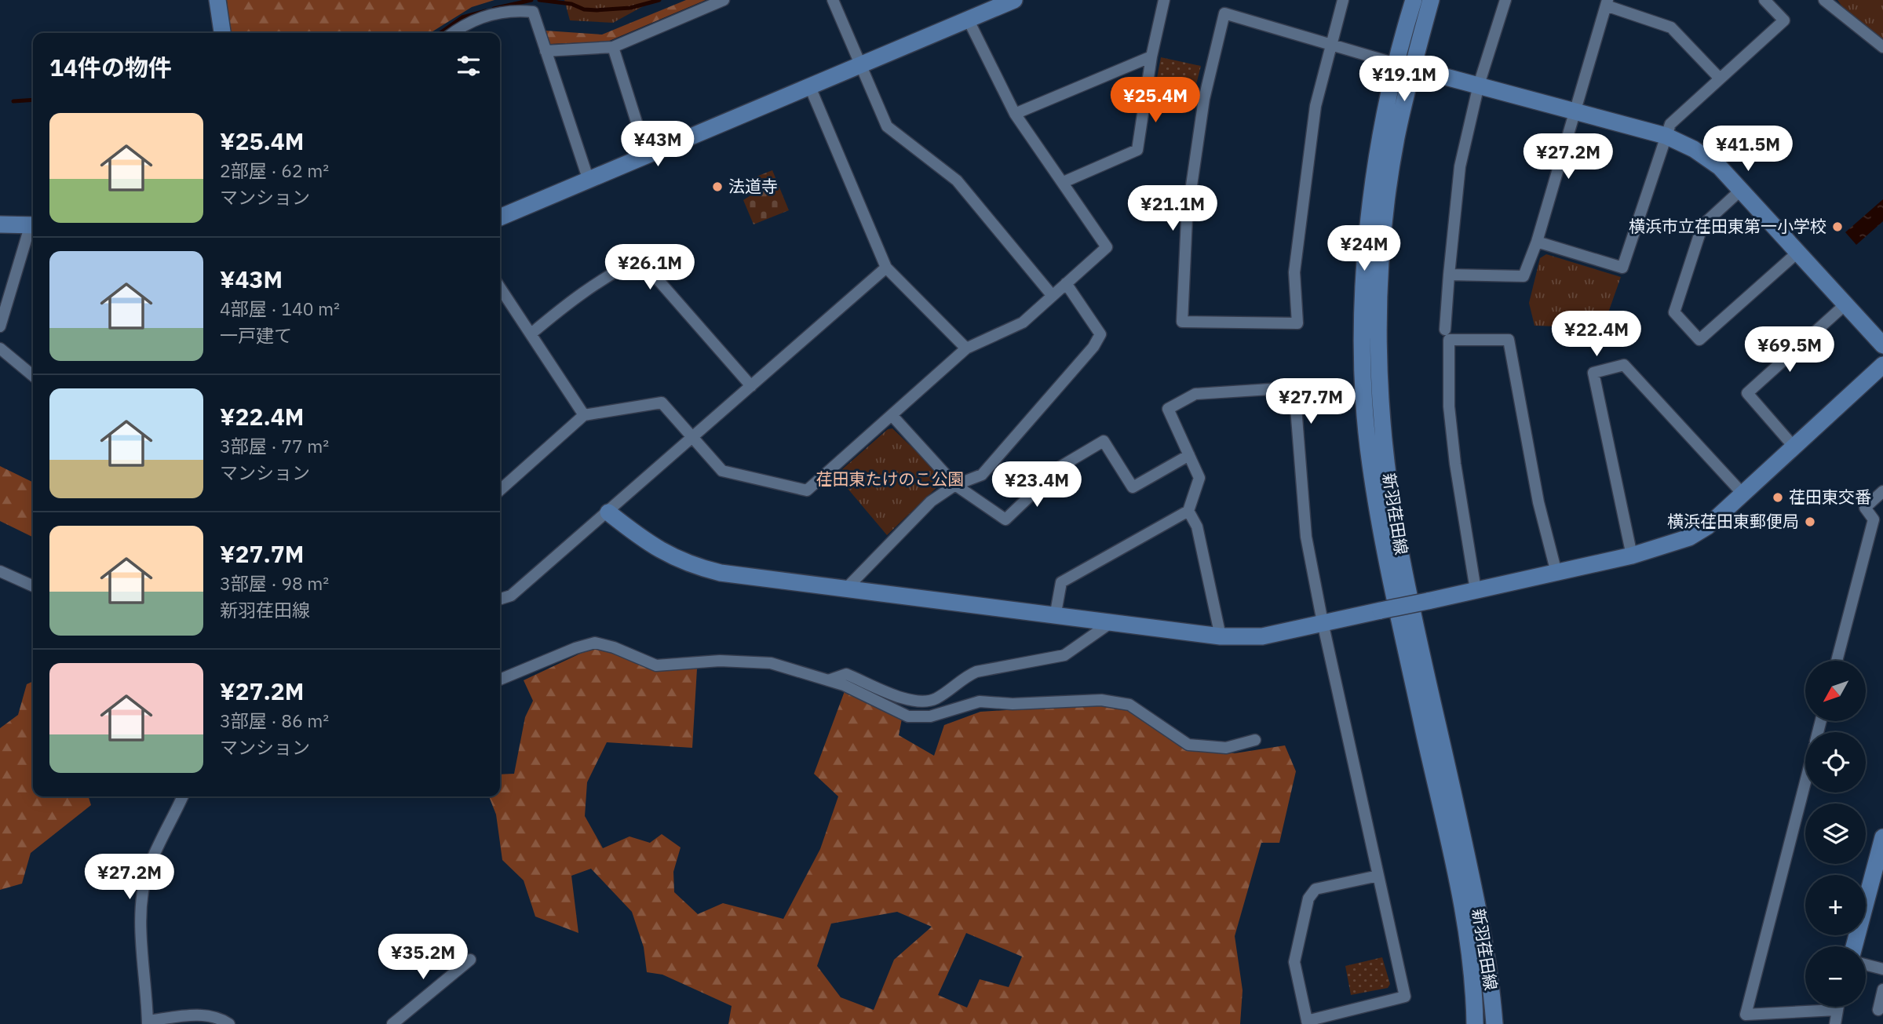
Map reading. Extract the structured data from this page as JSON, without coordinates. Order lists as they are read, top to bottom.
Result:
{
  "streets": {
    "street": ["新羽荏田線"]
  },
  "parks": ["荏田東たけのこ公園"],
  "places": [
    "法道寺",
    "横浜市立荏田東第一小学校",
    "荏田東交番",
    "横浜荏田東郵便局"
  ],
  "north": "bottom left",
  "page": {
    "heading": "14件の物件",
    "price": [
      "¥19.1M",
      "¥25.4M",
      "¥43M",
      "¥41.5M",
      "¥27.2M",
      "¥21.1M",
      "¥24M",
      "¥26.1M",
      "¥22.4M",
      "¥69.5M",
      "¥27.7M",
      "¥23.4M",
      "¥27.2M",
      "¥35.2M"
    ],
    "list": [
      {
        "name": "¥25.4M",
        "note": "2部屋 · 62 m² · マンション"
      },
      {
        "name": "¥43M",
        "note": "4部屋 · 140 m² · 一戸建て"
      },
      {
        "name": "¥22.4M",
        "note": "3部屋 · 77 m² · マンション"
      },
      {
        "name": "¥27.7M",
        "note": "3部屋 · 98 m² · 新羽荏田線"
      },
      {
        "name": "¥27.2M",
        "note": "3部屋 · 86 m² · マンション"
      }
    ],
    "map_buttons": ["+", "−"]
  }
}
